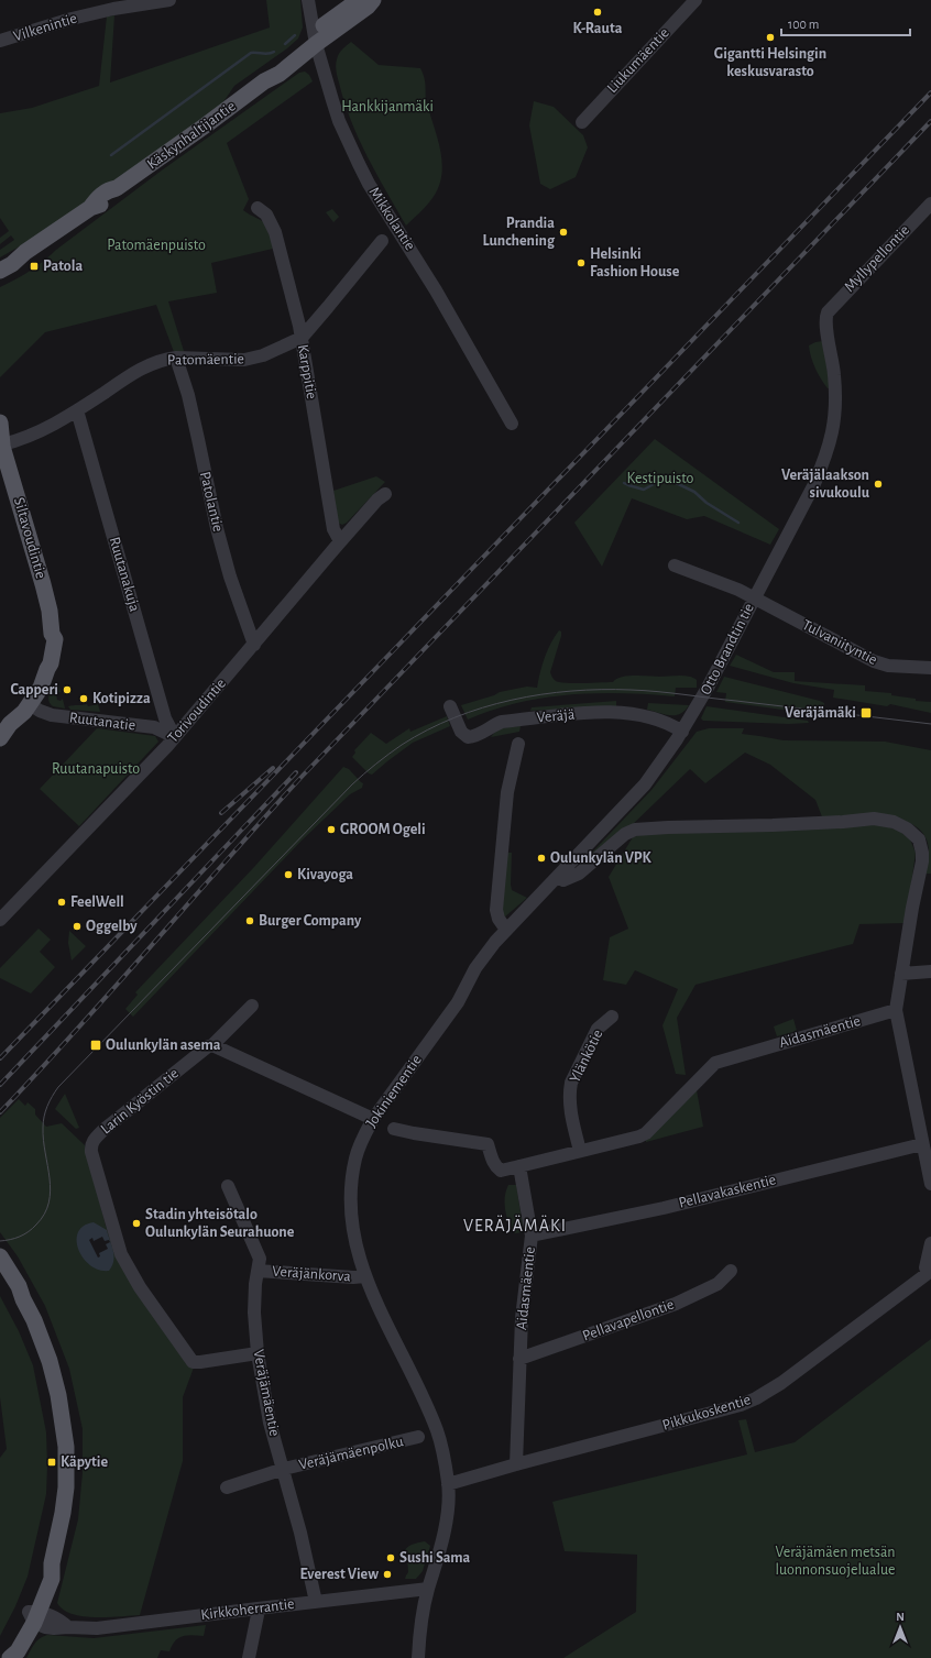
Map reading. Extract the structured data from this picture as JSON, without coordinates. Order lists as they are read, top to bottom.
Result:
{
  "streets": {
    "main road": ["Käskynhaltijantie", "Siltavoudintie"],
    "street": [
      "Vilkenintie",
      "Liukumäentie",
      "Mikkolantie",
      "Myllypellontie",
      "Patomäentie",
      "Karppitie",
      "Patolantie",
      "Ruutanakuja",
      "Tulvaniityntie",
      "Otto Brandtin tie",
      "Torivoudintie",
      "Veräjä",
      "Ruutanatie",
      "Aidasmäentie",
      "Ylänkötie",
      "Jokiniementie",
      "Larin Kyöstin tie",
      "Pellavakaskentie",
      "Veräjänkorva",
      "Pellavapellontie",
      "Veräjämäentie",
      "Pikkukoskentie",
      "Veräjämäenpolku",
      "Kirkkoherrantie"
    ]
  },
  "crossings": [
    ["Käskynhaltijantie", "Mikkolantie"],
    ["Myllypellontie", "Otto Brandtin tie"],
    ["Patomäentie", "Karppitie"],
    ["Patomäentie", "Patolantie"],
    ["Patomäentie", "Siltavoudintie"],
    ["Patomäentie", "Ruutanakuja"],
    ["Karppitie", "Torivoudintie"],
    ["Patolantie", "Torivoudintie"],
    ["Siltavoudintie", "Ruutanatie"],
    ["Ruutanakuja", "Torivoudintie"],
    ["Ruutanakuja", "Ruutanatie"],
    ["Tulvaniityntie", "Otto Brandtin tie"],
    ["Otto Brandtin tie", "Veräjä"],
    ["Otto Brandtin tie", "Jokiniementie"],
    ["Torivoudintie", "Ruutanatie"],
    ["Aidasmäentie", "Ylänkötie"],
    ["Aidasmäentie", "Pellavakaskentie"],
    ["Aidasmäentie", "Pellavapellontie"],
    ["Aidasmäentie", "Pikkukoskentie"],
    ["Jokiniementie", "Veräjänkorva"],
    ["Jokiniementie", "Pikkukoskentie"],
    ["Jokiniementie", "Kirkkoherrantie"],
    ["Larin Kyöstin tie", "Veräjämäentie"],
    ["Veräjänkorva", "Veräjämäentie"],
    ["Veräjämäentie", "Veräjämäenpolku"],
    ["Veräjämäentie", "Kirkkoherrantie"]
  ],
  "districts": ["VERÄJÄMÄKI"],
  "parks": [
    "Hankkijanmäki",
    "Patomäenpuisto",
    "Kestipuisto",
    "Ruutanapuisto",
    "Veräjämäen metsän luonnonsuojelualue"
  ],
  "places": {
    "other": [
      "K-Rauta",
      "Gigantti Helsingin keskusvarasto",
      "Prandia Lunchening",
      "Helsinki Fashion House",
      "Veräjälaakson sivukoulu",
      "Capperi",
      "Kotipizza",
      "GROOM Ogeli",
      "Oulunkylän VPK",
      "Kivayoga",
      "FeelWell",
      "Burger Company",
      "Oggelby",
      "Stadin yhteisötalo Oulunkylän Seurahuone",
      "Sushi Sama",
      "Everest View"
    ],
    "transit": [
      "Patola",
      "Veräjämäki",
      "Oulunkylän asema",
      "Käpytie"
    ]
  },
  "scale_bar": "100 m",
  "north": "top"
}
